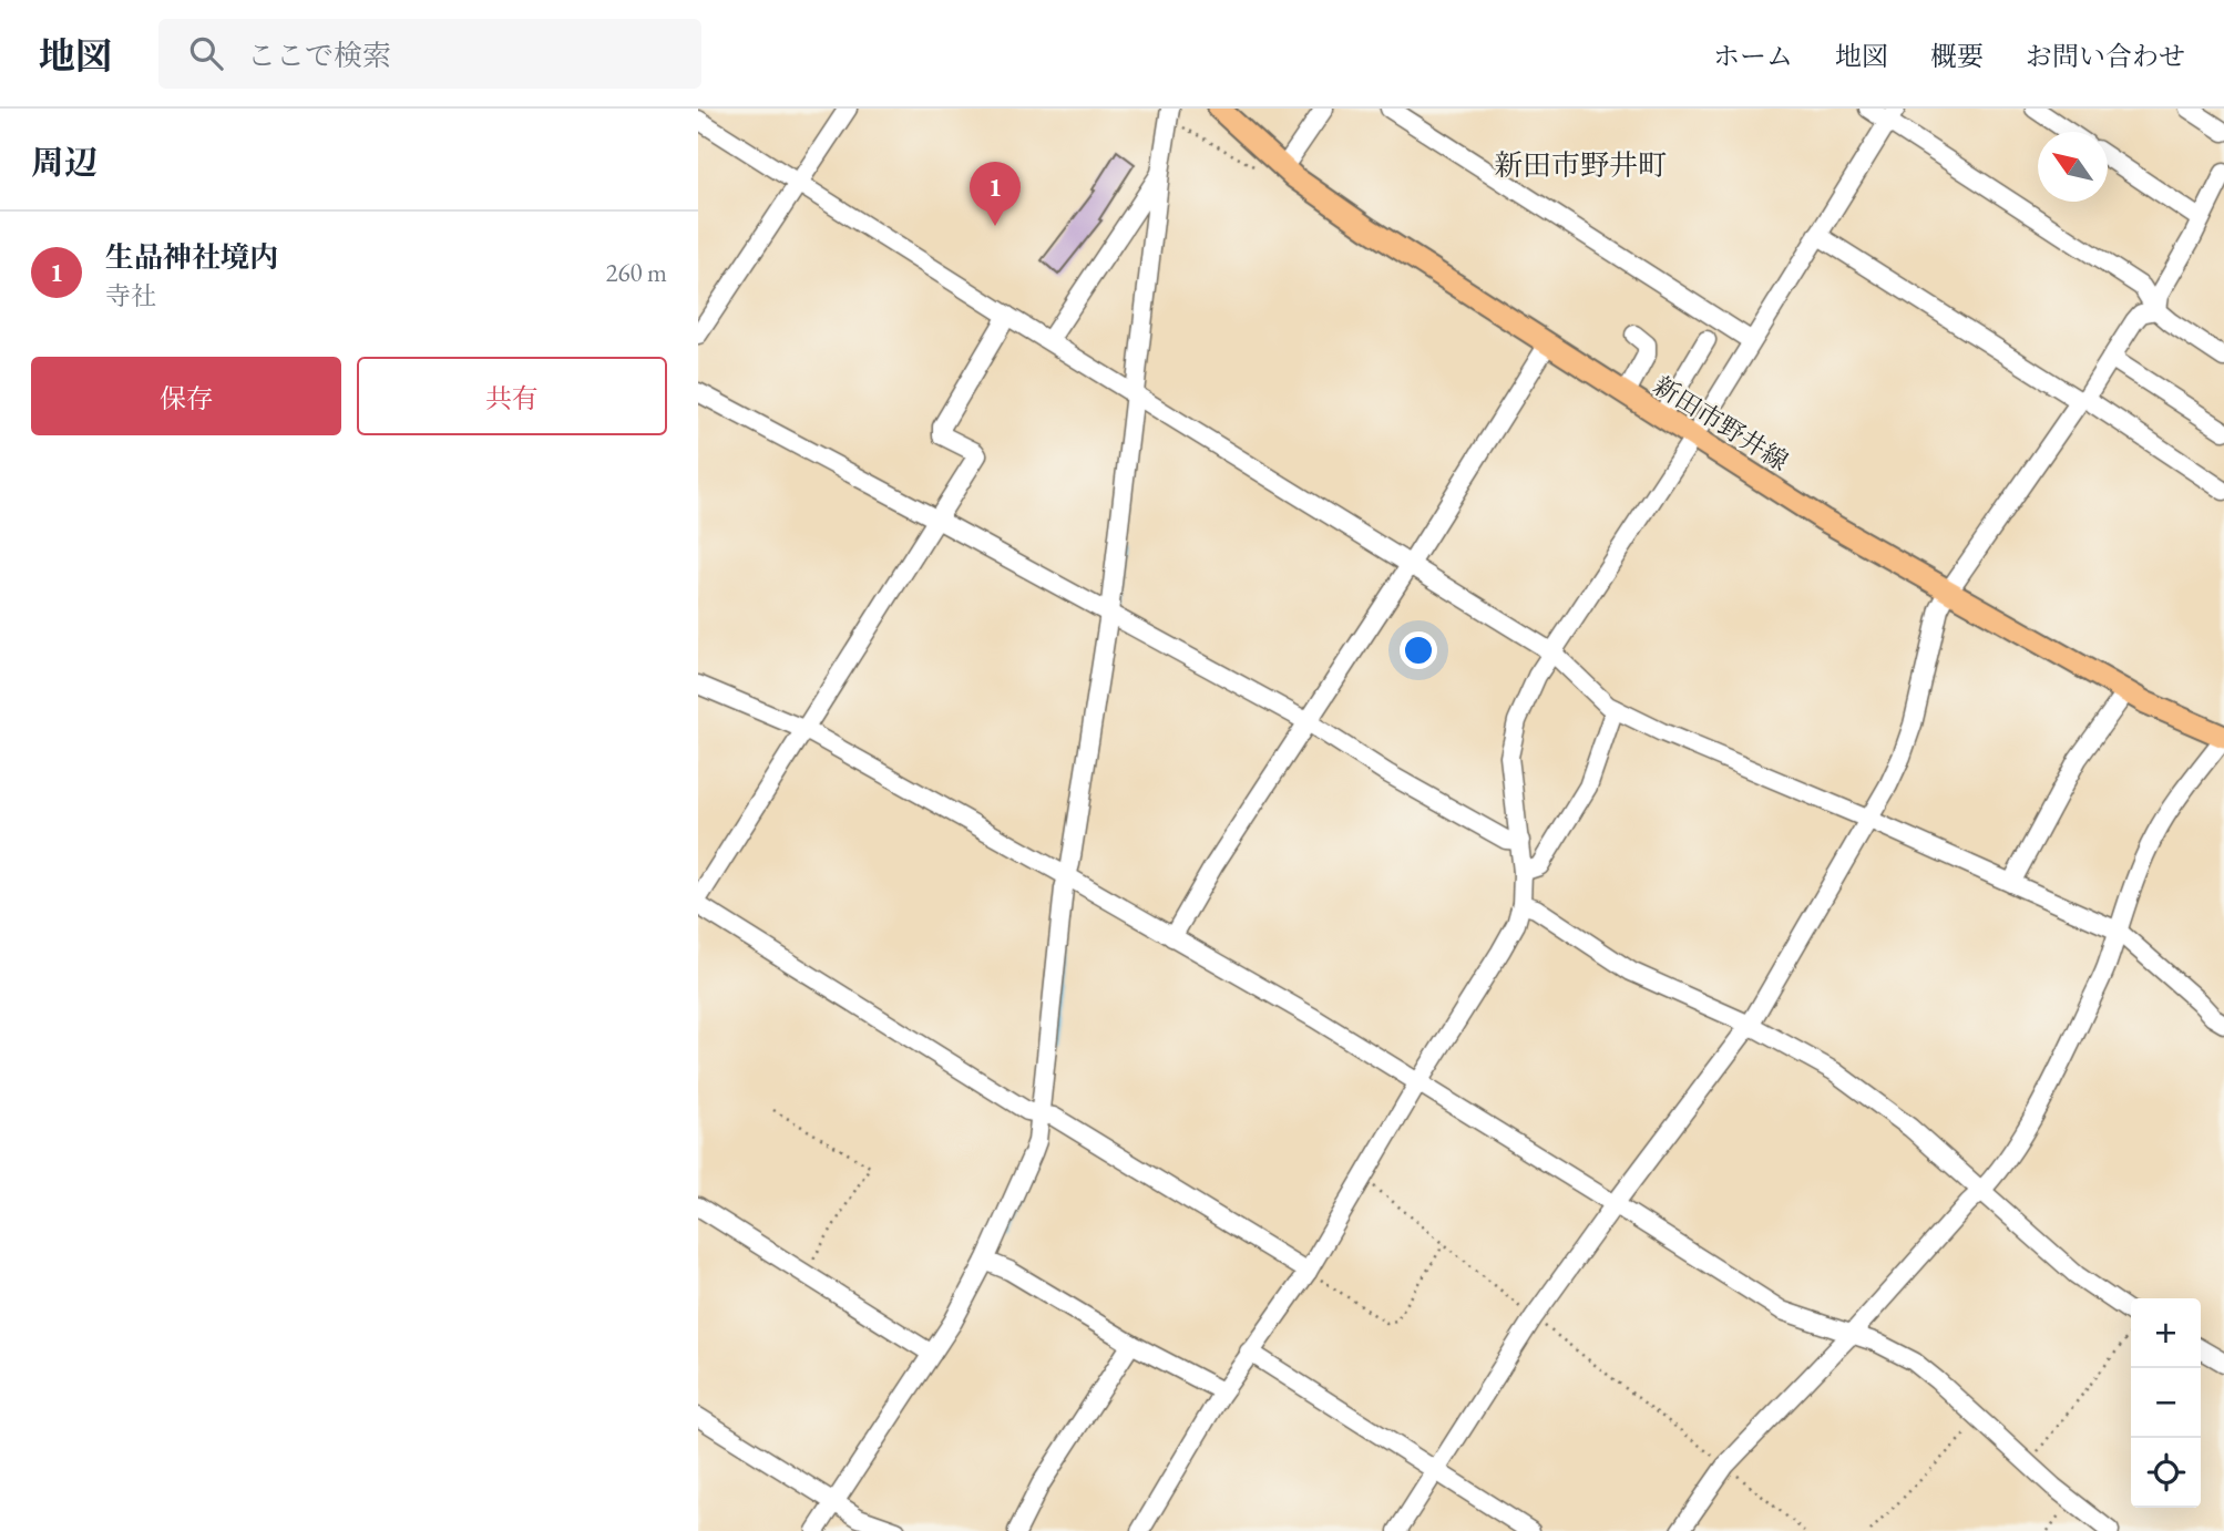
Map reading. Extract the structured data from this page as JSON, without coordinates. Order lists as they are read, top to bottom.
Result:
{
  "streets": {
    "main road": ["新田市野井線"]
  },
  "districts": ["新田市野井町"],
  "north": "top left",
  "page": {
    "header": "地図",
    "search": "ここで検索",
    "nav": [
      "ホーム",
      "地図",
      "概要",
      "お問い合わせ"
    ],
    "heading": "周辺",
    "pins": "1",
    "list": [
      {
        "mark": "1",
        "name": "生品神社境内",
        "note": "寺社",
        "value": "260 m"
      }
    ],
    "buttons": ["保存", "共有"],
    "map_buttons": ["+", "−"]
  }
}
